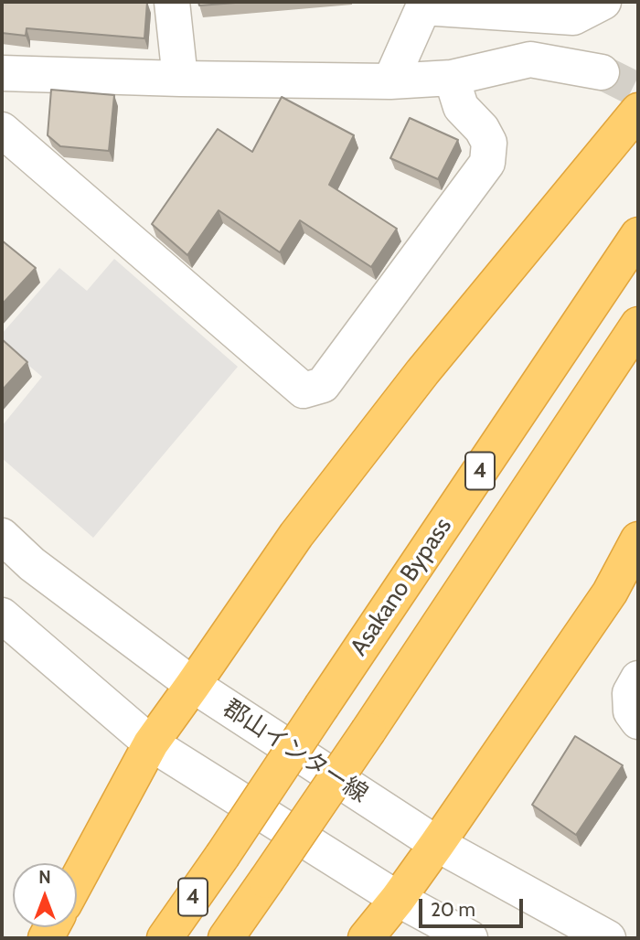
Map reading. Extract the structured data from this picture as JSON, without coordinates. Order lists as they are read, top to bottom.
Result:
{
  "streets": {
    "highway": ["4", "Asakano Bypass"],
    "street": ["郡山インター線"]
  },
  "scale_bar": "20 m",
  "north": "top"
}
